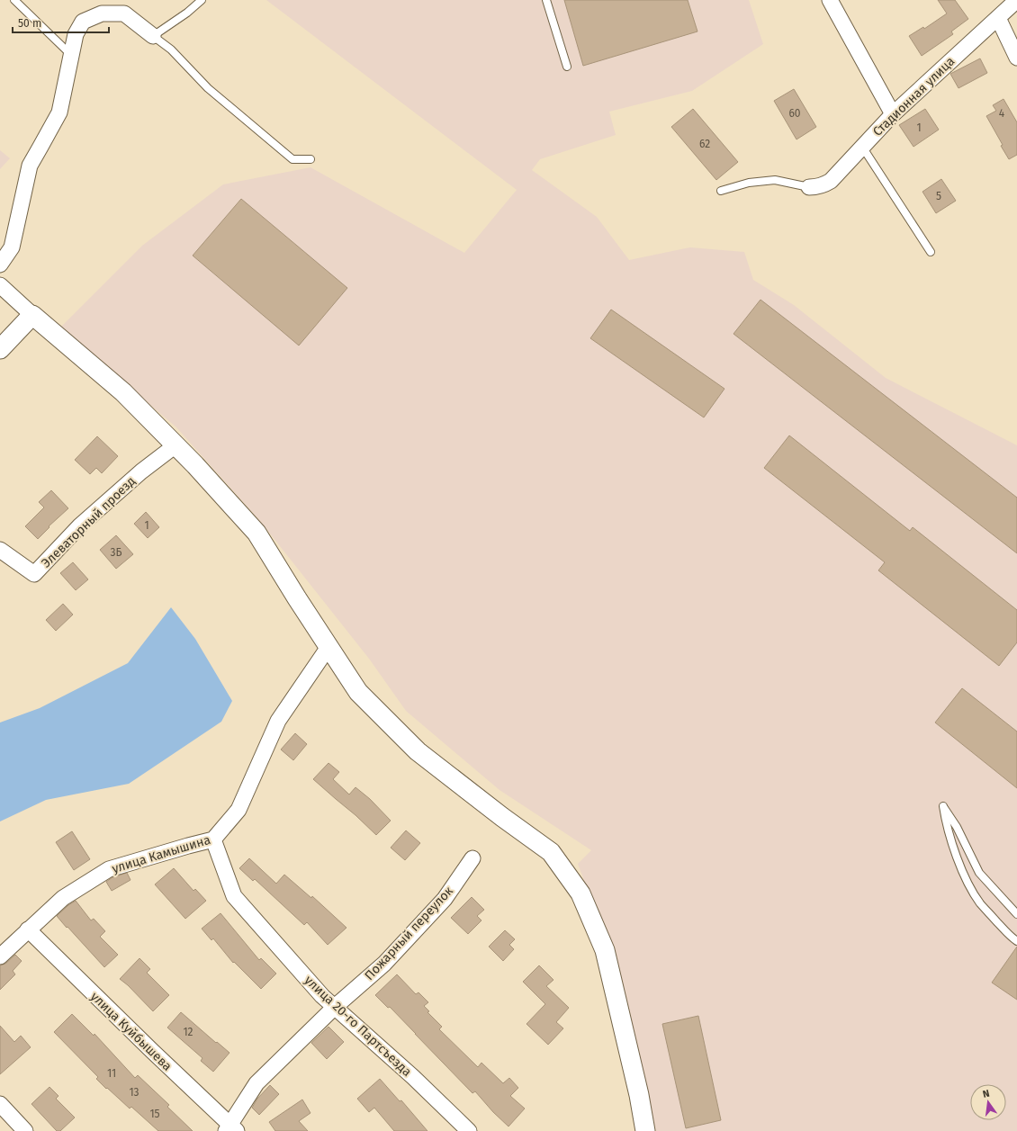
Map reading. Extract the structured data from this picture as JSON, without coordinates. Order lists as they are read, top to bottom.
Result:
{
  "streets": {
    "street": [
      "Стадионная улица",
      "Элеваторный проезд",
      "улица Камышина",
      "Пожарный переулок",
      "улица 20-го Партсъезда",
      "улица Куйбышева"
    ]
  },
  "crossings": [
    ["улица Камышина", "улица 20-го Партсъезда"],
    ["улица Камышина", "улица Куйбышева"],
    ["Пожарный переулок", "улица 20-го Партсъезда"],
    ["Пожарный переулок", "улица Куйбышева"]
  ],
  "house_numbers": [
    "60",
    "4",
    "1",
    "62",
    "5",
    "1",
    "3Б",
    "12",
    "11",
    "13",
    "15"
  ],
  "scale_bar": "50 m",
  "north": "top"
}
